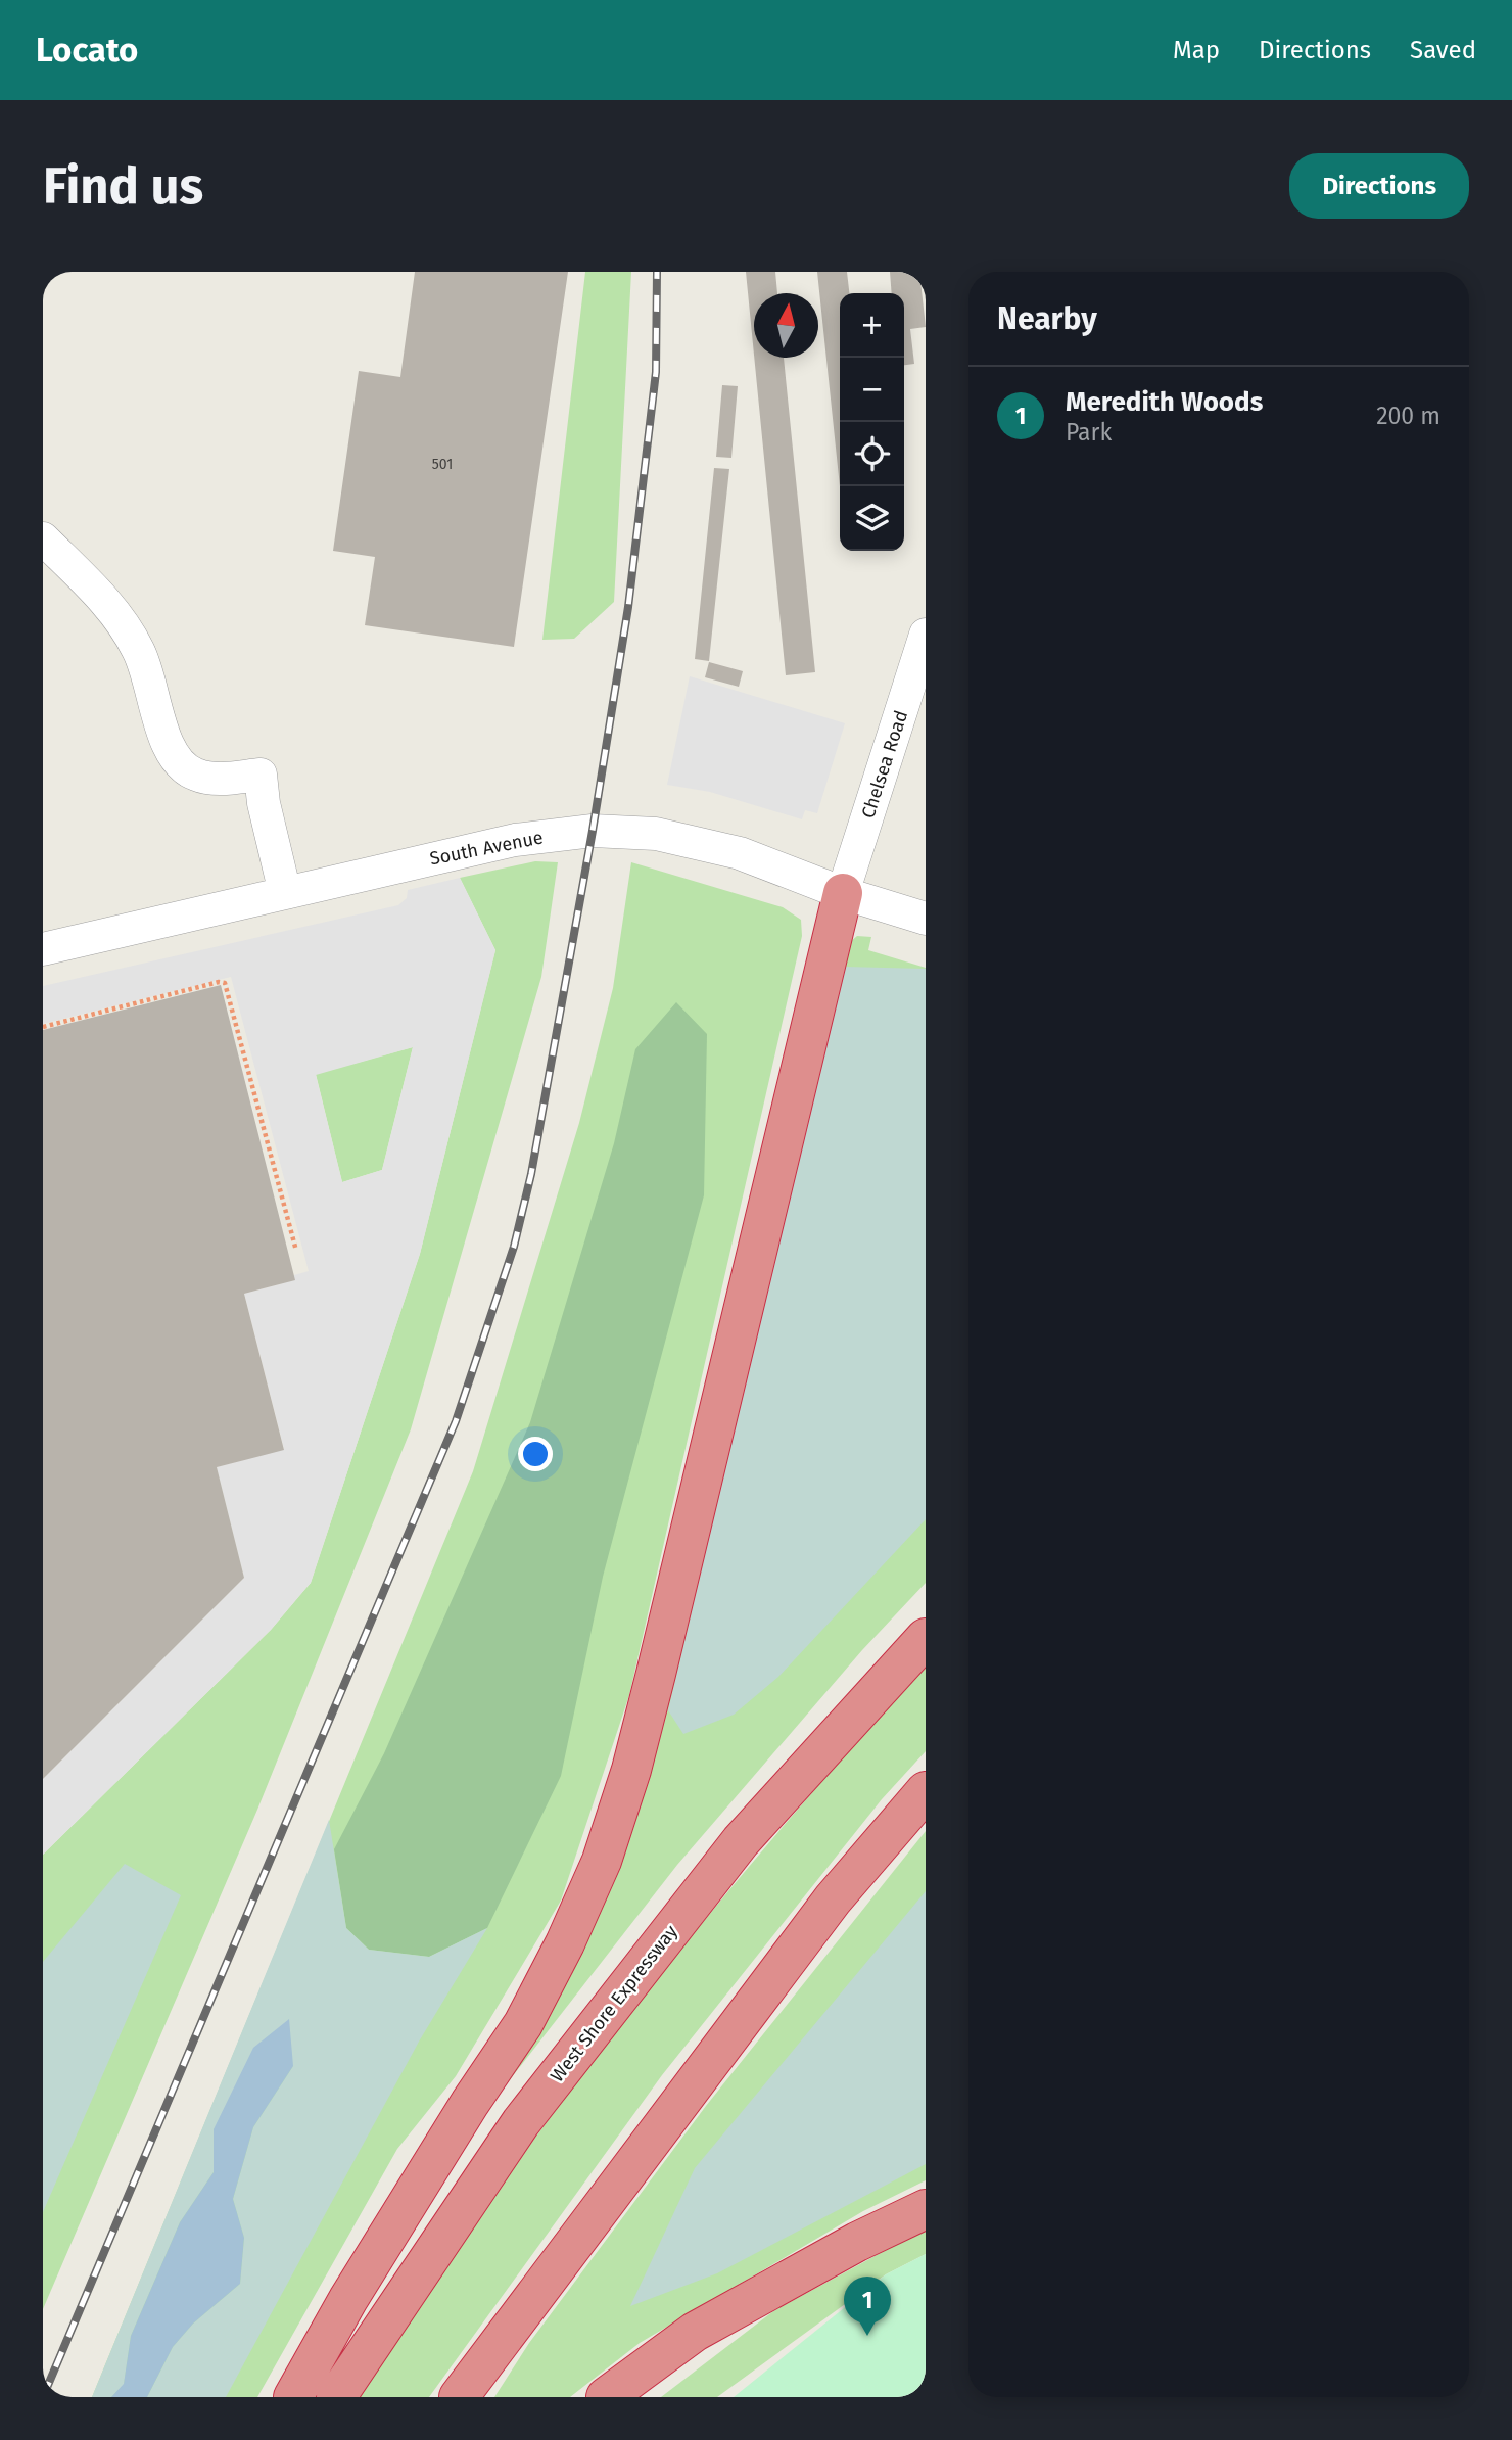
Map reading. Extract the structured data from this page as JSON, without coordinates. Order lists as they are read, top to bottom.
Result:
{
  "streets": {
    "highway": ["West Shore Expressway"],
    "street": ["Chelsea Road", "South Avenue"]
  },
  "crossings": [
    ["Chelsea Road", "South Avenue"]
  ],
  "house_numbers": ["501"],
  "north": "top",
  "page": {
    "header": "Locato",
    "nav": ["Map", "Directions", "Saved"],
    "buttons": "Directions",
    "title": "Find us",
    "heading": "Nearby",
    "map_buttons": ["+", "−"],
    "list": [
      {
        "mark": "1",
        "name": "Meredith Woods",
        "note": "Park",
        "value": "200 m"
      }
    ],
    "pins": "1"
  }
}
